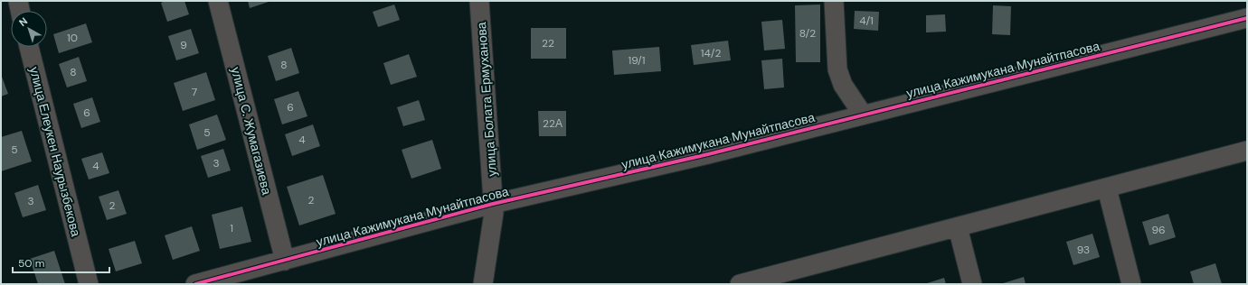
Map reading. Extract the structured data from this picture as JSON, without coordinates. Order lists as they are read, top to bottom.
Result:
{
  "streets": {
    "street": [
      "улица Кажимукана Мунайтпасова",
      "улица Болата Ермуханова",
      "улица С. Жумагазиева",
      "улица Елеукен Наурызбекова"
    ]
  },
  "crossings": [
    ["улица Кажимукана Мунайтпасова", "улица Болата Ермуханова"],
    ["улица Кажимукана Мунайтпасова", "улица С. Жумагазиева"]
  ],
  "house_numbers": [
    "4/1",
    "8/2",
    "10",
    "22",
    "9",
    "14/2",
    "19/1",
    "8",
    "8",
    "7",
    "6",
    "6",
    "22А",
    "5",
    "4",
    "5",
    "3",
    "4",
    "2",
    "3",
    "2",
    "1",
    "96",
    "93"
  ],
  "scale_bar": "50 m",
  "north": "top left"
}
